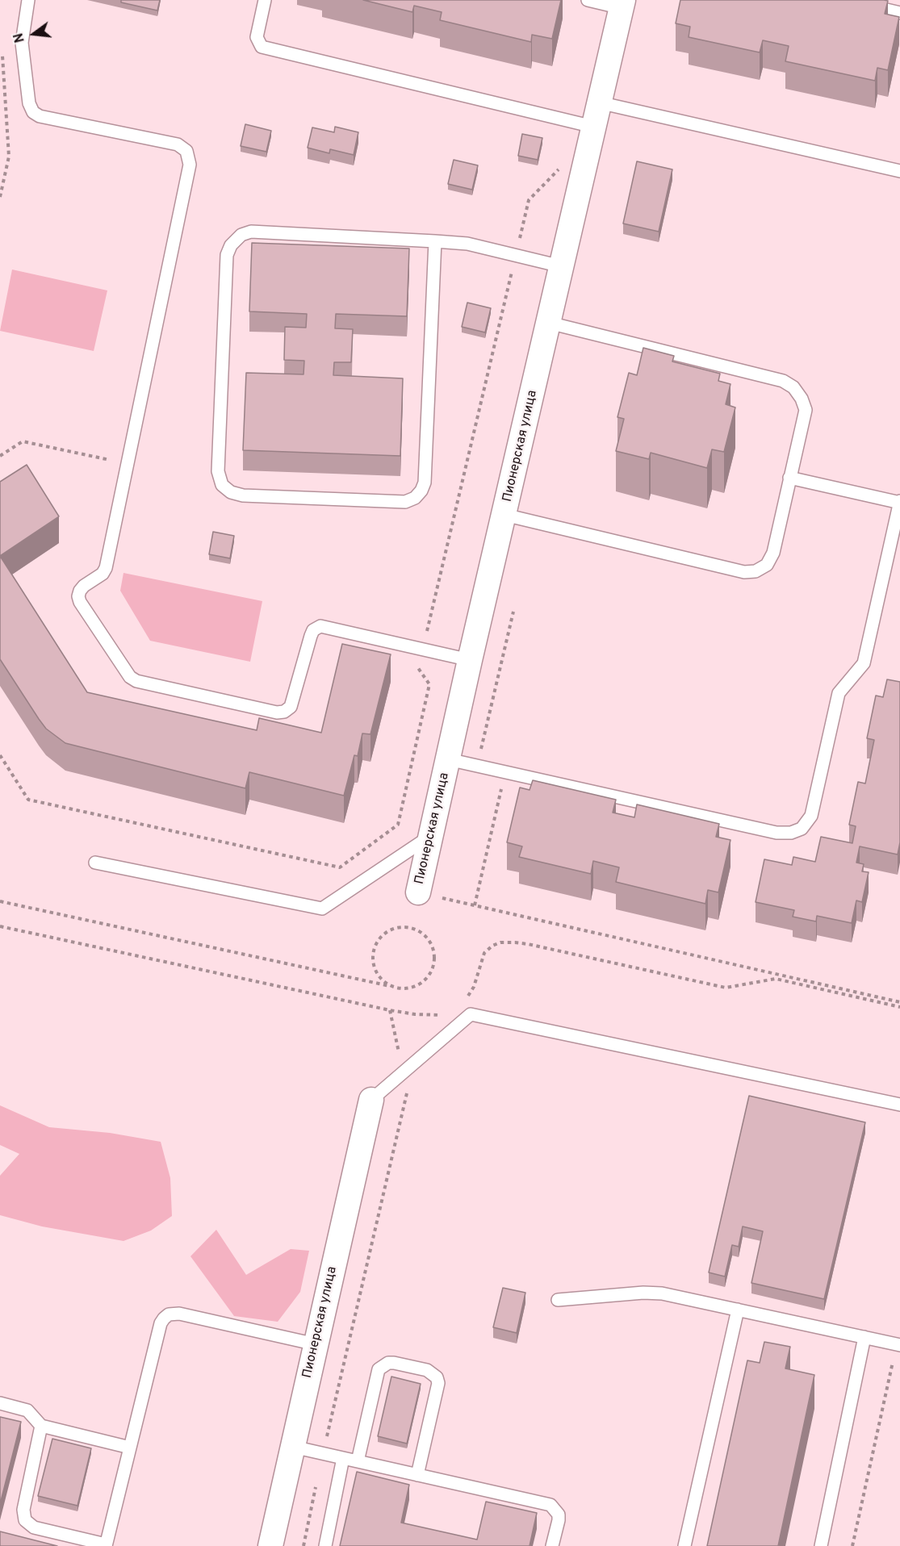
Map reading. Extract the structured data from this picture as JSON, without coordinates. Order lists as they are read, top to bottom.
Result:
{
  "streets": {
    "street": ["Пионерская улица"]
  },
  "north": "left"
}
